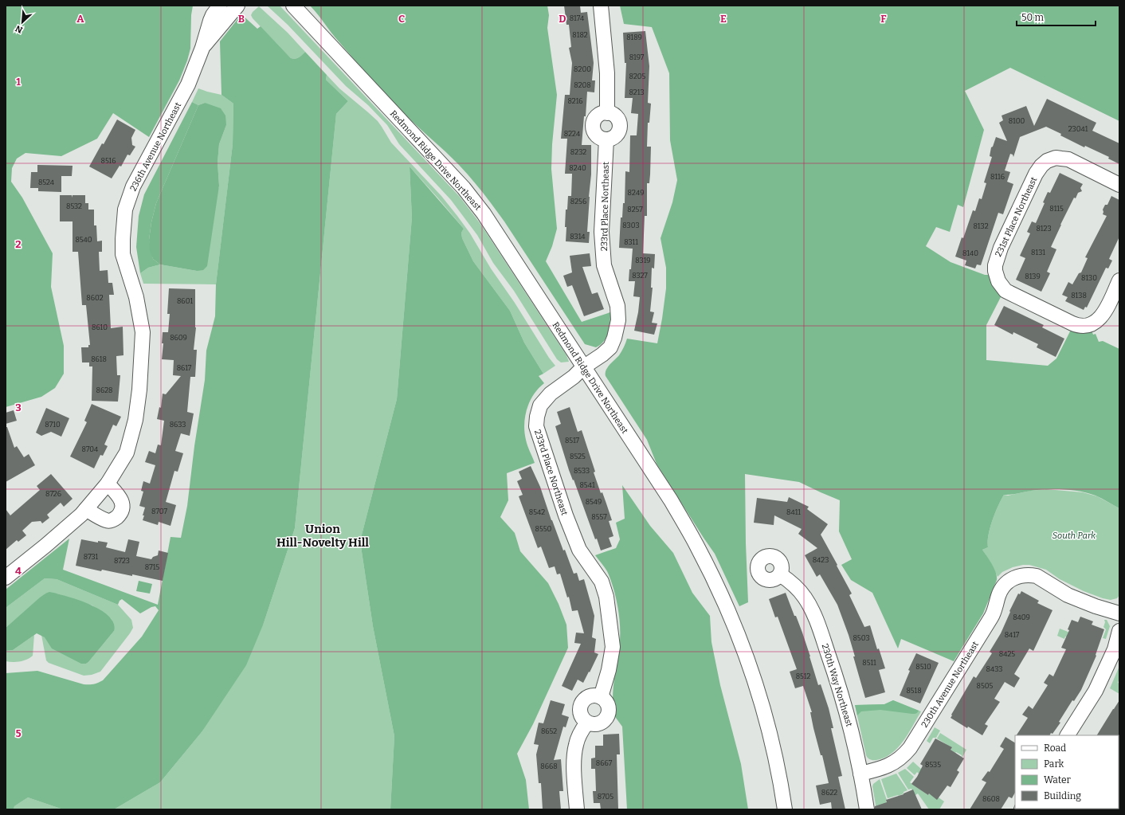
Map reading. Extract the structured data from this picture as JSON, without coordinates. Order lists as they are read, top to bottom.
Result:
{
  "streets": {
    "street": [
      "236th Avenue Northeast",
      "Redmond Ridge Drive Northeast",
      "233rd Place Northeast",
      "231st Place Northeast",
      "230th Avenue Northeast",
      "230th Way Northeast"
    ]
  },
  "crossings": [
    ["Redmond Ridge Drive Northeast", "233rd Place Northeast"],
    ["230th Avenue Northeast", "230th Way Northeast"]
  ],
  "districts": ["Union Hill-Novelty Hill"],
  "parks": ["South Park"],
  "house_numbers": [
    "8174",
    "8182",
    "8189",
    "8197",
    "8200",
    "8205",
    "8208",
    "8213",
    "8216",
    "8100",
    "23041",
    "8224",
    "8232",
    "8516",
    "8240",
    "8116",
    "8524",
    "8249",
    "8256",
    "8532",
    "8115",
    "8257",
    "8303",
    "8132",
    "8123",
    "8314",
    "8540",
    "8311",
    "8131",
    "8140",
    "8319",
    "8327",
    "8139",
    "8130",
    "8138",
    "8602",
    "8601",
    "8610",
    "8609",
    "8618",
    "8617",
    "8628",
    "8710",
    "8633",
    "8517",
    "8704",
    "8525",
    "8533",
    "8541",
    "8726",
    "8549",
    "8707",
    "8542",
    "8411",
    "8557",
    "8550",
    "8731",
    "8423",
    "8723",
    "8715",
    "8409",
    "8417",
    "8503",
    "8425",
    "8511",
    "8510",
    "8433",
    "8512",
    "8505",
    "8518",
    "8652",
    "8667",
    "8535",
    "8668",
    "8622",
    "8705",
    "8608"
  ],
  "legend": [
    "Road",
    "Park",
    "Water",
    "Building"
  ],
  "scale_bar": "50 m",
  "north": "bottom left",
  "grid": {
    "columns": [
      "A",
      "B",
      "C",
      "D",
      "E",
      "F"
    ],
    "rows": [
      "1",
      "2",
      "3",
      "4",
      "5"
    ]
  }
}
